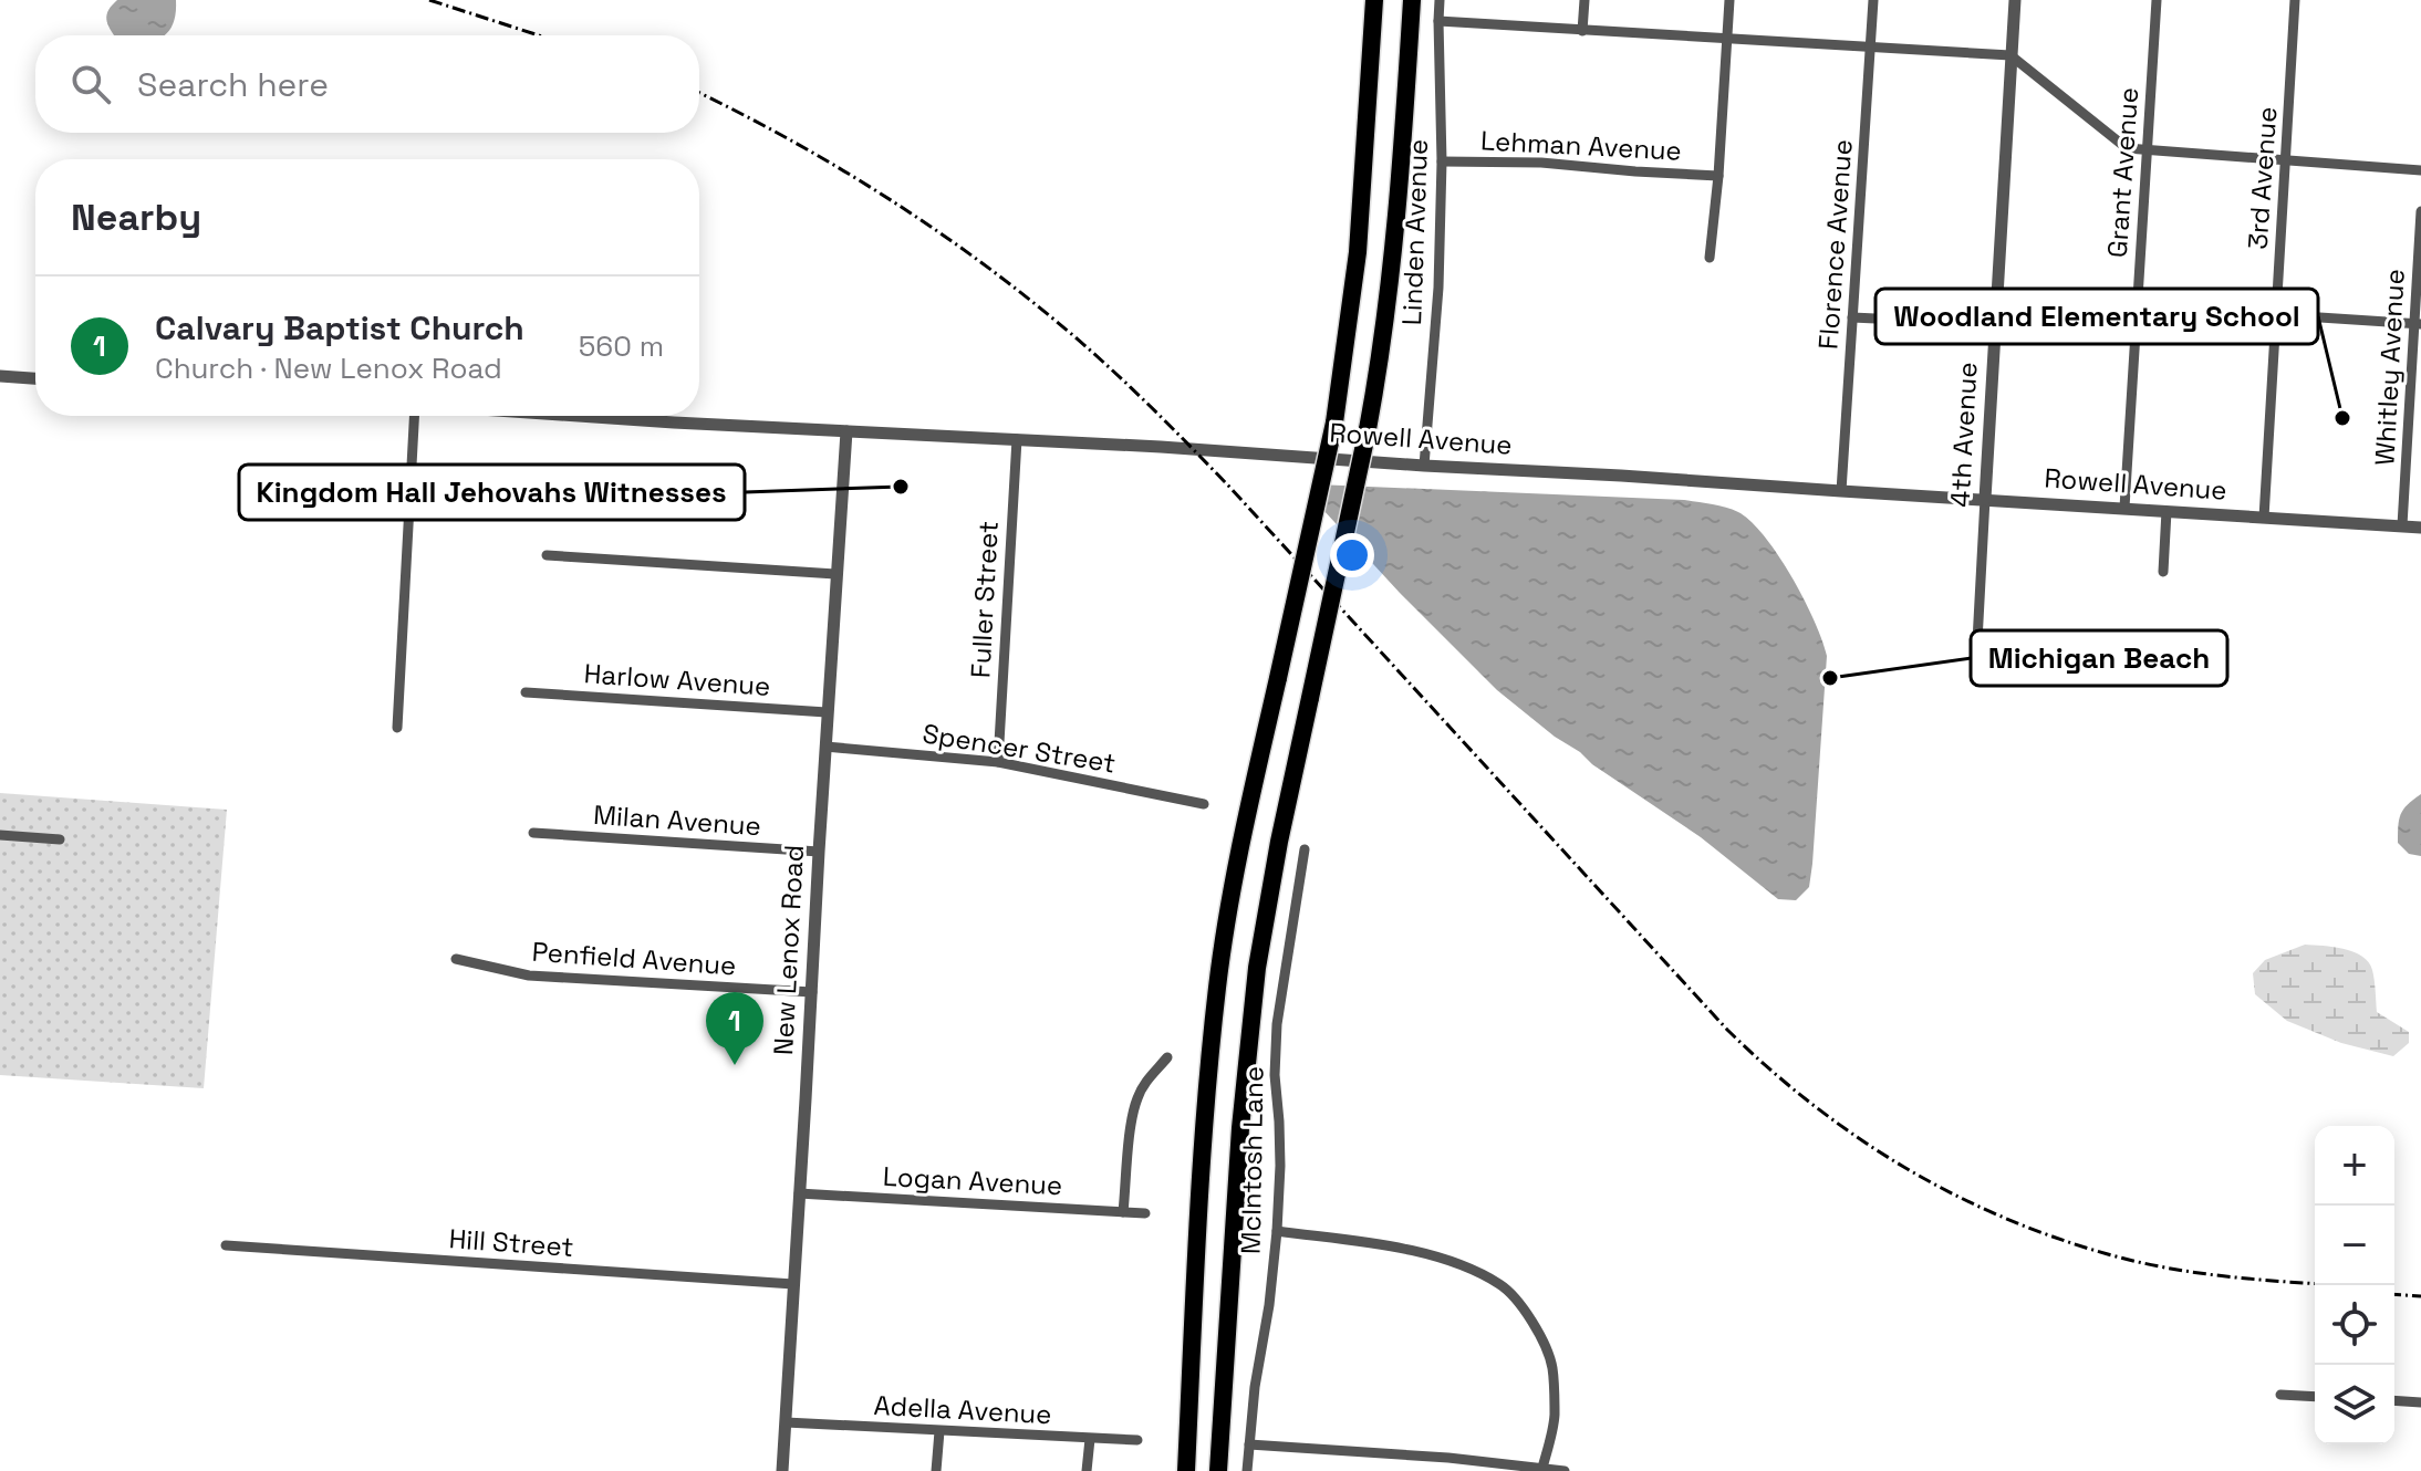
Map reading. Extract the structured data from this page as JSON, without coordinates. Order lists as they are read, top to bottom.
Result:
{
  "streets": {
    "street": [
      "Lehman Avenue",
      "Grant Avenue",
      "3rd Avenue",
      "Linden Avenue",
      "Florence Avenue",
      "Whitley Avenue",
      "4th Avenue",
      "Rowell Avenue",
      "Fuller Street",
      "Harlow Avenue",
      "Spencer Street",
      "Milan Avenue",
      "New Lenox Road",
      "Penfield Avenue",
      "McIntosh Lane",
      "Logan Avenue",
      "Hill Street",
      "Adella Avenue"
    ]
  },
  "crossings": [
    ["Lehman Avenue", "Linden Avenue"],
    ["Grant Avenue", "Rowell Avenue"],
    ["3rd Avenue", "Rowell Avenue"],
    ["Linden Avenue", "Rowell Avenue"],
    ["Florence Avenue", "Rowell Avenue"],
    ["Whitley Avenue", "Rowell Avenue"],
    ["4th Avenue", "Rowell Avenue"],
    ["Rowell Avenue", "Fuller Street"],
    ["Rowell Avenue", "New Lenox Road"],
    ["Fuller Street", "Spencer Street"],
    ["Harlow Avenue", "New Lenox Road"],
    ["Spencer Street", "New Lenox Road"],
    ["Milan Avenue", "New Lenox Road"],
    ["New Lenox Road", "Penfield Avenue"],
    ["New Lenox Road", "Logan Avenue"],
    ["New Lenox Road", "Hill Street"],
    ["New Lenox Road", "Adella Avenue"]
  ],
  "places": ["Woodland Elementary School", "Kingdom Hall Jehovahs Witnesses", "Michigan Beach"],
  "page": {
    "search": "Search here",
    "heading": "Nearby",
    "list": [
      {
        "mark": "1",
        "name": "Calvary Baptist Church",
        "note": "Church · New Lenox Road",
        "value": "560 m"
      }
    ],
    "pins": "1",
    "map_buttons": ["+", "−"]
  }
}
